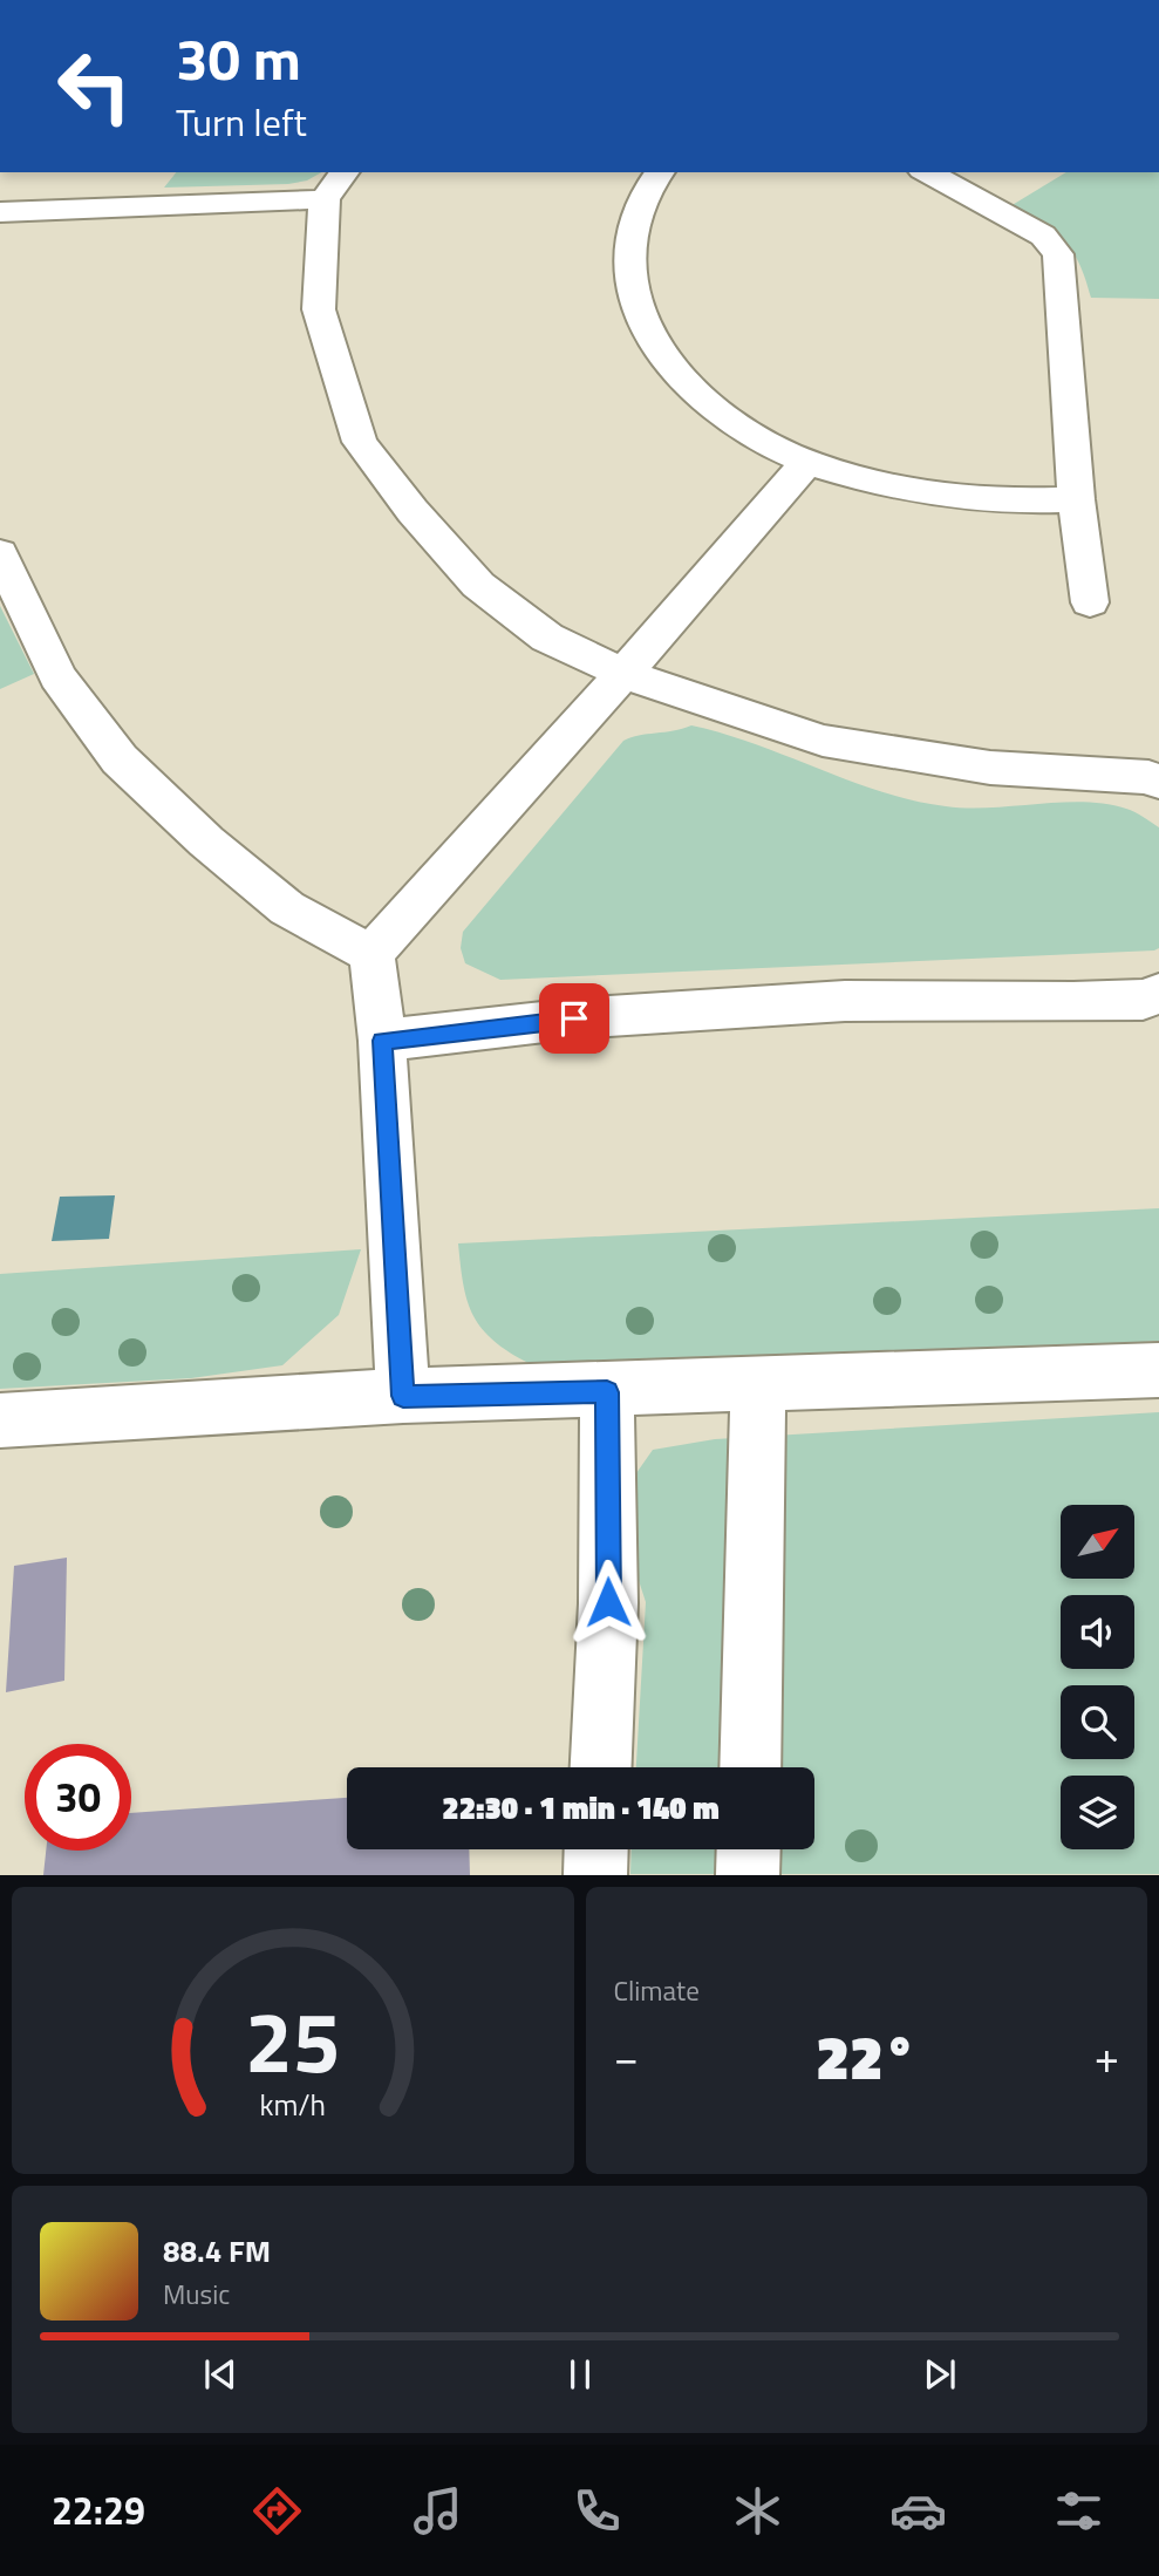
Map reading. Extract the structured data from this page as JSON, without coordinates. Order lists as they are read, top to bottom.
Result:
{
  "north": "top right",
  "page": {
    "turn": ["30 m", "Turn left"],
    "limit": "30",
    "trip": "22:30 · 1 min · 140 m",
    "tile": "Climate",
    "heat": ["−", "22°", "+"],
    "song": ["88.4 FM", "Music"],
    "tabs": "22:29",
    "gauge": ["25", "km/h"]
  }
}
